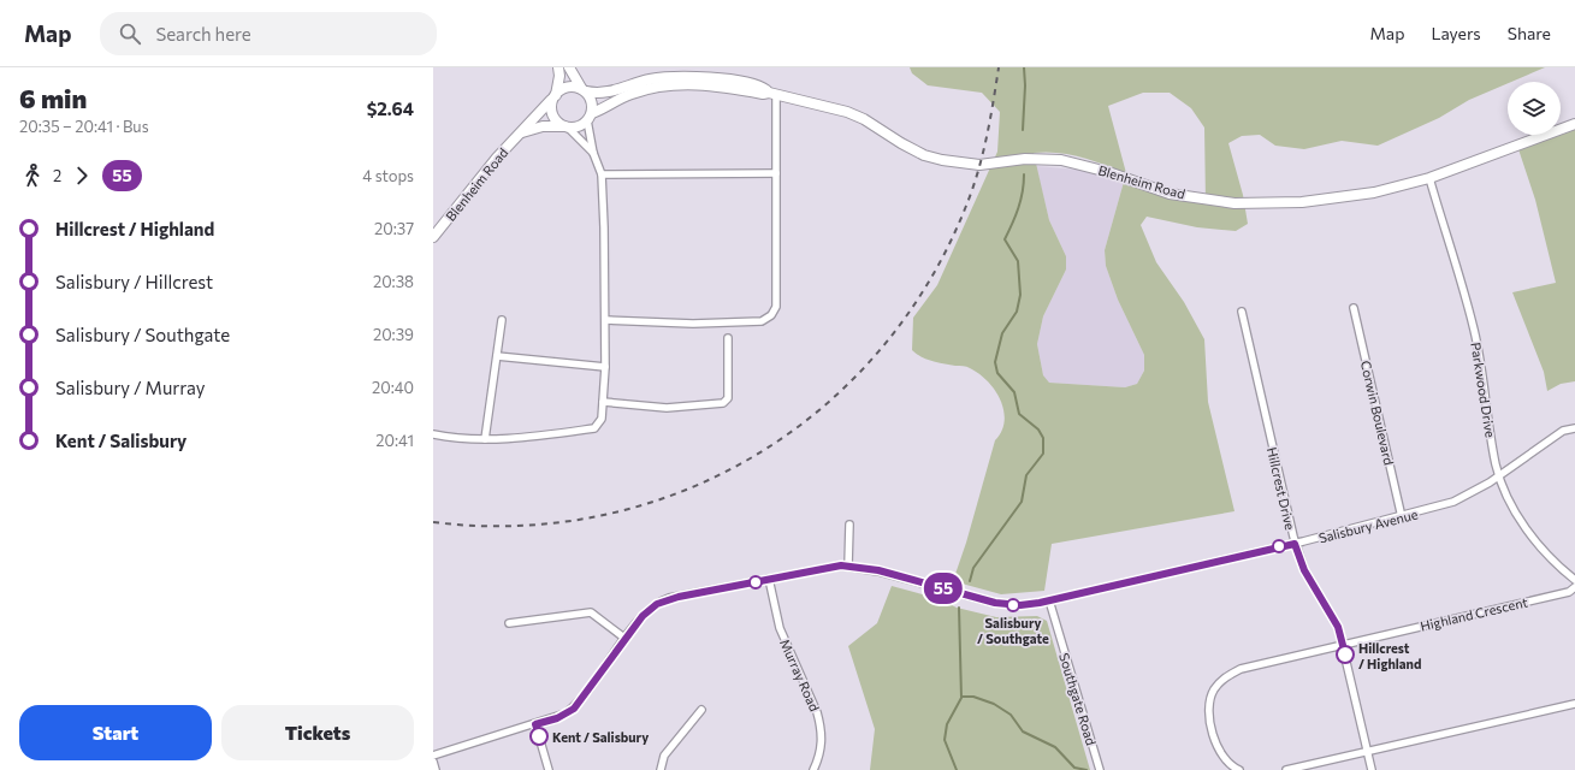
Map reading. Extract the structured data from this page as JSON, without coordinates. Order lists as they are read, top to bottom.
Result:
{
  "streets": {
    "main road": ["Blenheim Road"],
    "street": [
      "Parkwood Drive",
      "Corwin Boulevard",
      "Hillcrest Drive",
      "Salisbury Avenue",
      "Highland Crescent",
      "Murray Road",
      "Southgate Road"
    ]
  },
  "crossings": [
    ["Blenheim Road", "Parkwood Drive"],
    ["Parkwood Drive", "Salisbury Avenue"],
    ["Corwin Boulevard", "Salisbury Avenue"],
    ["Hillcrest Drive", "Salisbury Avenue"],
    ["Hillcrest Drive", "Highland Crescent"],
    ["Salisbury Avenue", "Murray Road"],
    ["Salisbury Avenue", "Southgate Road"]
  ],
  "places": ["Salisbury / Southgate", "Hillcrest / Highland", "Kent / Salisbury"],
  "lines": ["bus line 55"],
  "page": {
    "header": "Map",
    "search": "Search here",
    "nav": ["Map", "Layers", "Share"],
    "heading": ["6 min", "20:35 – 20:41 · Bus", "$2.64"],
    "on_map": "55",
    "legs": ["2", "55", "4 stops"],
    "list": [
      {
        "name": "Hillcrest / Highland",
        "value": "20:37"
      },
      {
        "name": "Salisbury / Hillcrest",
        "value": "20:38"
      },
      {
        "name": "Salisbury / Southgate",
        "value": "20:39"
      },
      {
        "name": "Salisbury / Murray",
        "value": "20:40"
      },
      {
        "name": "Kent / Salisbury",
        "value": "20:41"
      }
    ],
    "buttons": ["Start", "Tickets"]
  }
}
